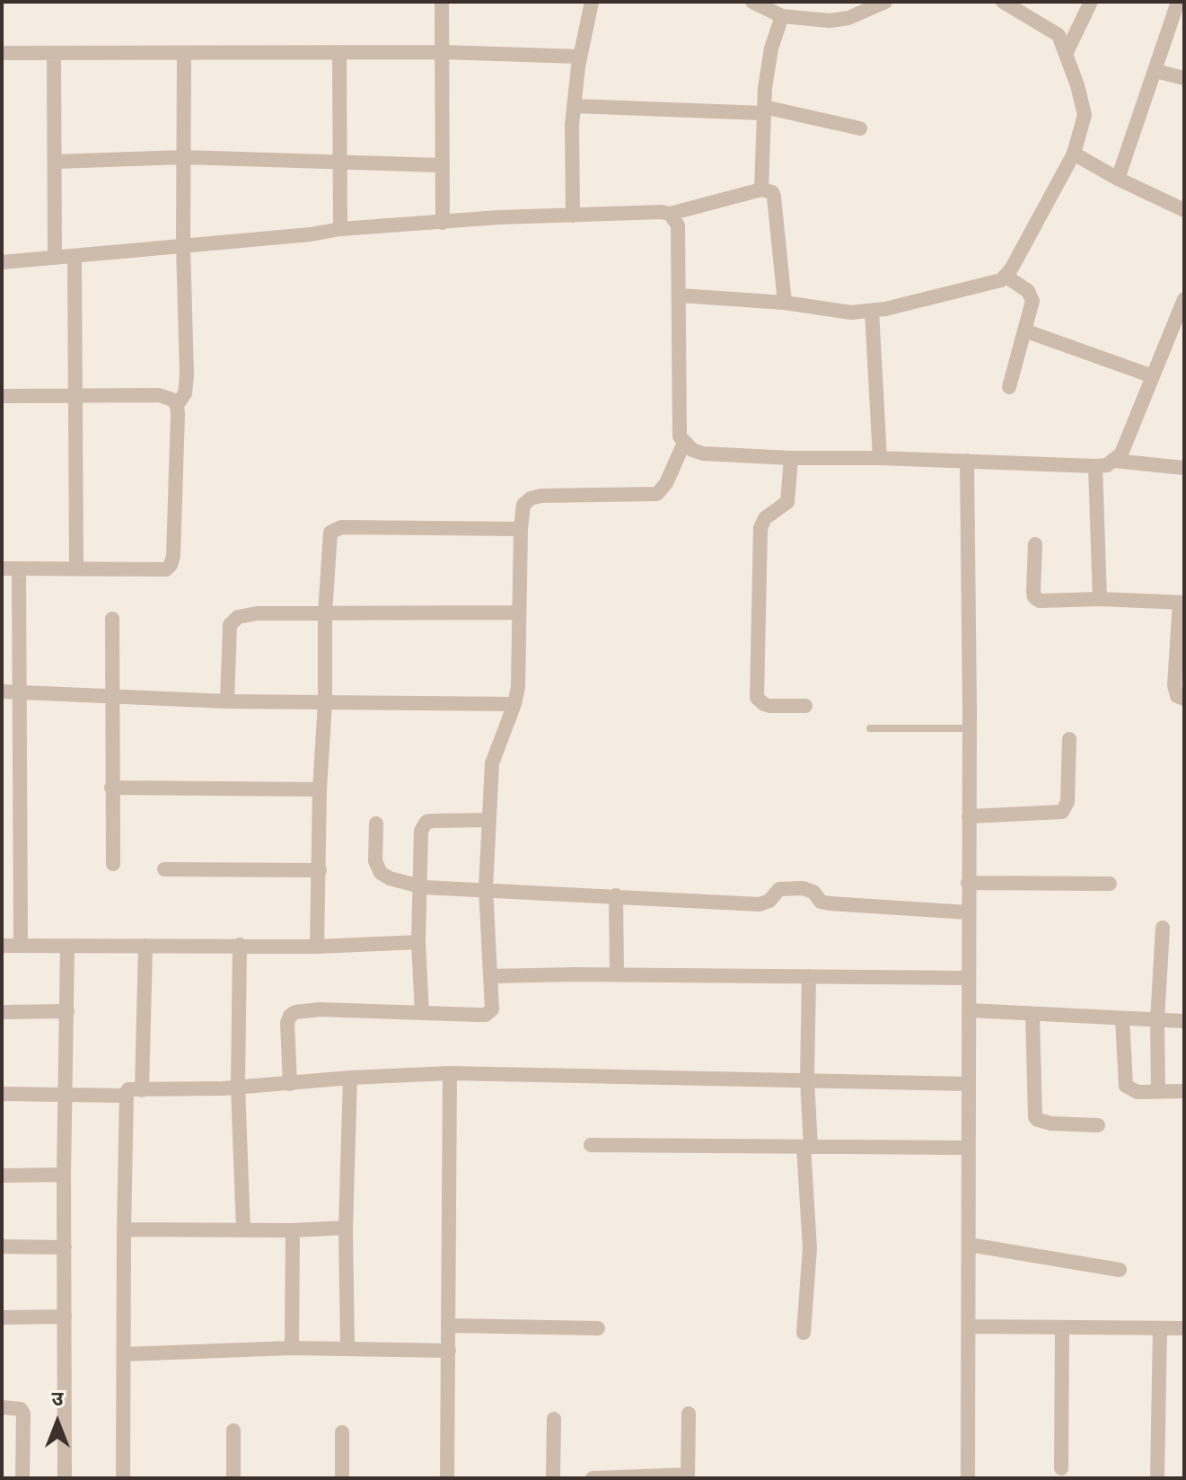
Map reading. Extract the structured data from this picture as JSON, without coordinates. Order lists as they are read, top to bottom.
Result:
{
  "north": "top"
}
